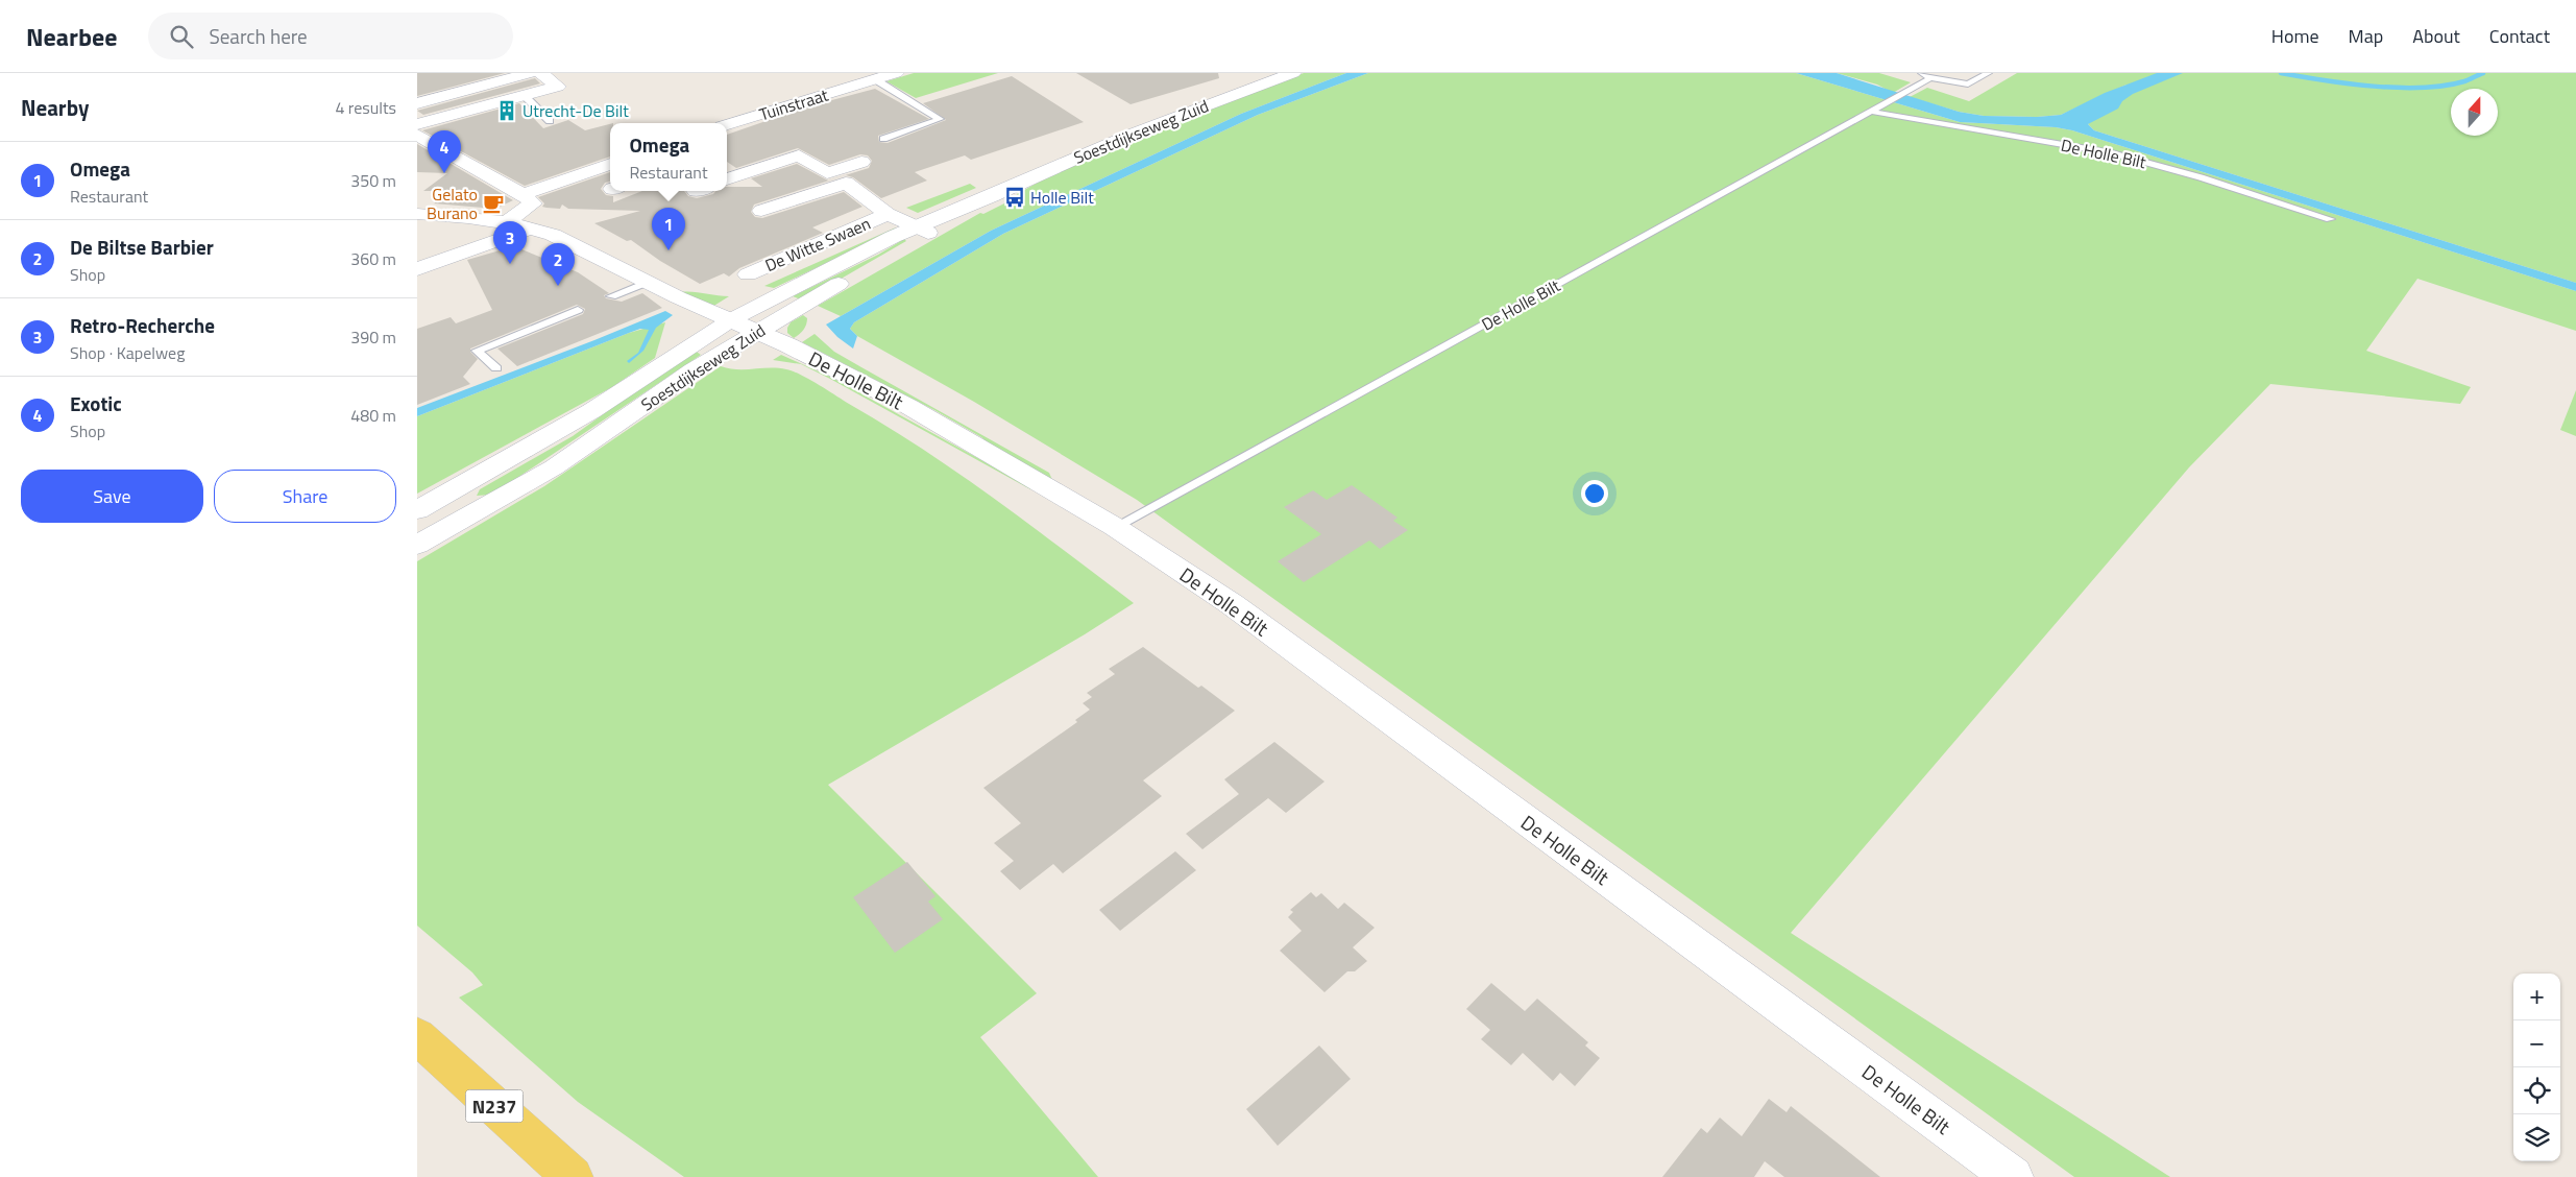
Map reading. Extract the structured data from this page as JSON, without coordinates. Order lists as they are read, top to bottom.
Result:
{
  "streets": {
    "main road": ["N237"],
    "street": [
      "Tuinstraat",
      "Soestdijkseweg Zuid",
      "De Holle Bilt",
      "De Witte Swaen"
    ]
  },
  "crossings": [
    ["Soestdijkseweg Zuid", "De Holle Bilt"],
    ["Soestdijkseweg Zuid", "De Witte Swaen"]
  ],
  "places": {
    "building": ["Utrecht-De Bilt"],
    "bus stop": ["Holle Bilt"],
    "cafe": ["Gelato Burano"]
  },
  "north": "top",
  "page": {
    "header": "Nearbee",
    "search": "Search here",
    "nav": [
      "Home",
      "Map",
      "About",
      "Contact"
    ],
    "heading": ["Nearby", "4 results"],
    "popup": ["Omega", "Restaurant"],
    "pins": [
      "4",
      "1",
      "3",
      "2"
    ],
    "list": [
      {
        "mark": "1",
        "name": "Omega",
        "note": "Restaurant",
        "value": "350 m"
      },
      {
        "mark": "2",
        "name": "De Biltse Barbier",
        "note": "Shop",
        "value": "360 m"
      },
      {
        "mark": "3",
        "name": "Retro-Recherche",
        "note": "Shop · Kapelweg",
        "value": "390 m"
      },
      {
        "mark": "4",
        "name": "Exotic",
        "note": "Shop",
        "value": "480 m"
      }
    ],
    "buttons": ["Save", "Share"],
    "map_buttons": ["+", "−"]
  }
}
